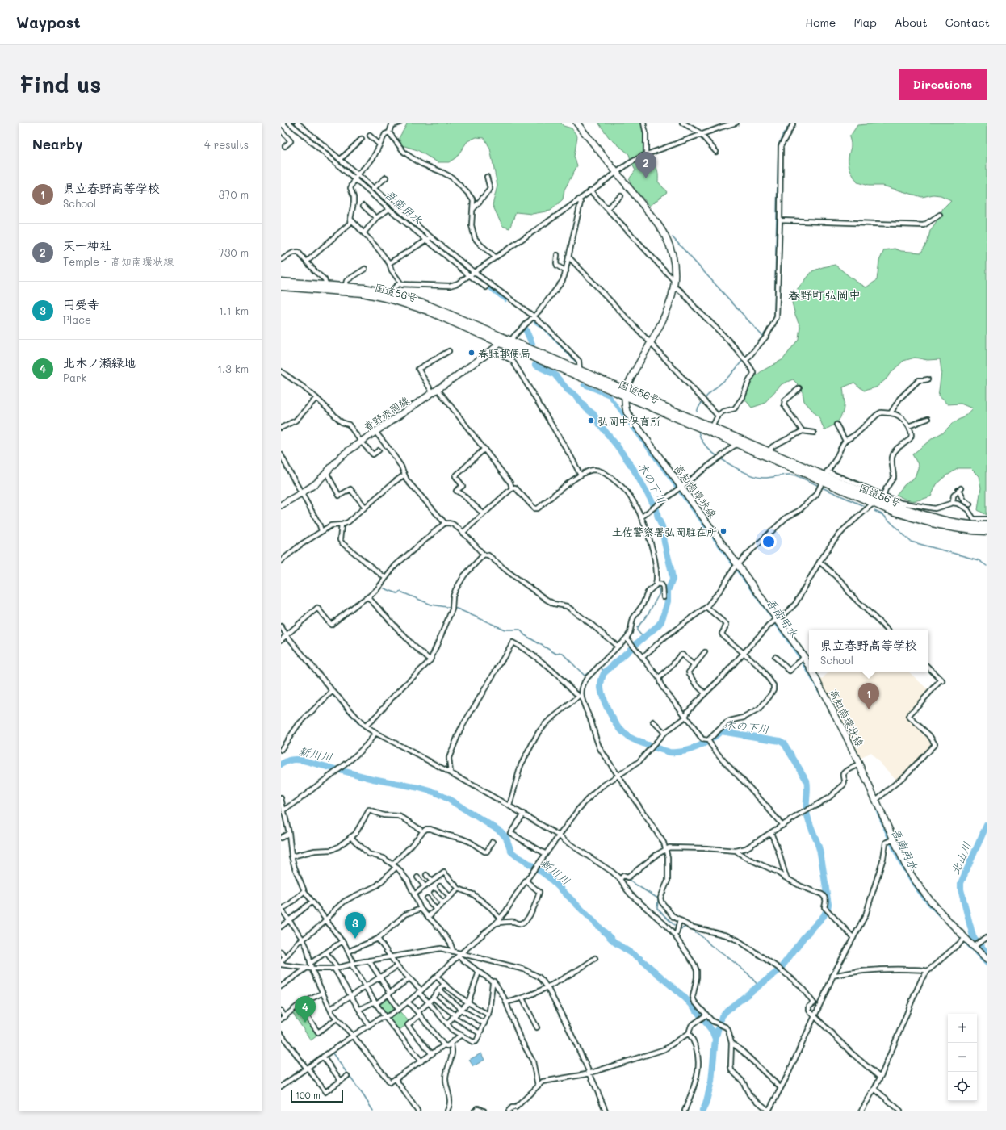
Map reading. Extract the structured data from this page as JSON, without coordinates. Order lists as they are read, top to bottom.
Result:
{
  "streets": {
    "highway": ["国道56号"],
    "main road": ["春野赤岡線", "高知南環状線"]
  },
  "crossings": [
    ["国道56号", "春野赤岡線"],
    ["国道56号", "高知南環状線"]
  ],
  "districts": ["春野町弘岡中"],
  "water": [
    "吾南用水",
    "木の下川",
    "新川川",
    "北山川"
  ],
  "places": ["春野郵便局", "弘岡中保育所", "土佐警察署弘岡駐在所"],
  "scale_bar": "100 m",
  "page": {
    "header": "Waypost",
    "nav": [
      "Home",
      "Map",
      "About",
      "Contact"
    ],
    "buttons": "Directions",
    "title": "Find us",
    "heading": ["Nearby", "4 results"],
    "pins": [
      "2",
      "1",
      "3",
      "4"
    ],
    "list": [
      {
        "mark": "1",
        "name": "県立春野高等学校",
        "note": "School",
        "value": "370 m"
      },
      {
        "mark": "2",
        "name": "天一神社",
        "note": "Temple · 高知南環状線",
        "value": "730 m"
      },
      {
        "mark": "3",
        "name": "円受寺",
        "note": "Place",
        "value": "1.1 km"
      },
      {
        "mark": "4",
        "name": "北木ノ瀬緑地",
        "note": "Park",
        "value": "1.3 km"
      }
    ],
    "popup": ["県立春野高等学校", "School"],
    "map_buttons": ["+", "−"],
    "scale": "100 m"
  }
}
